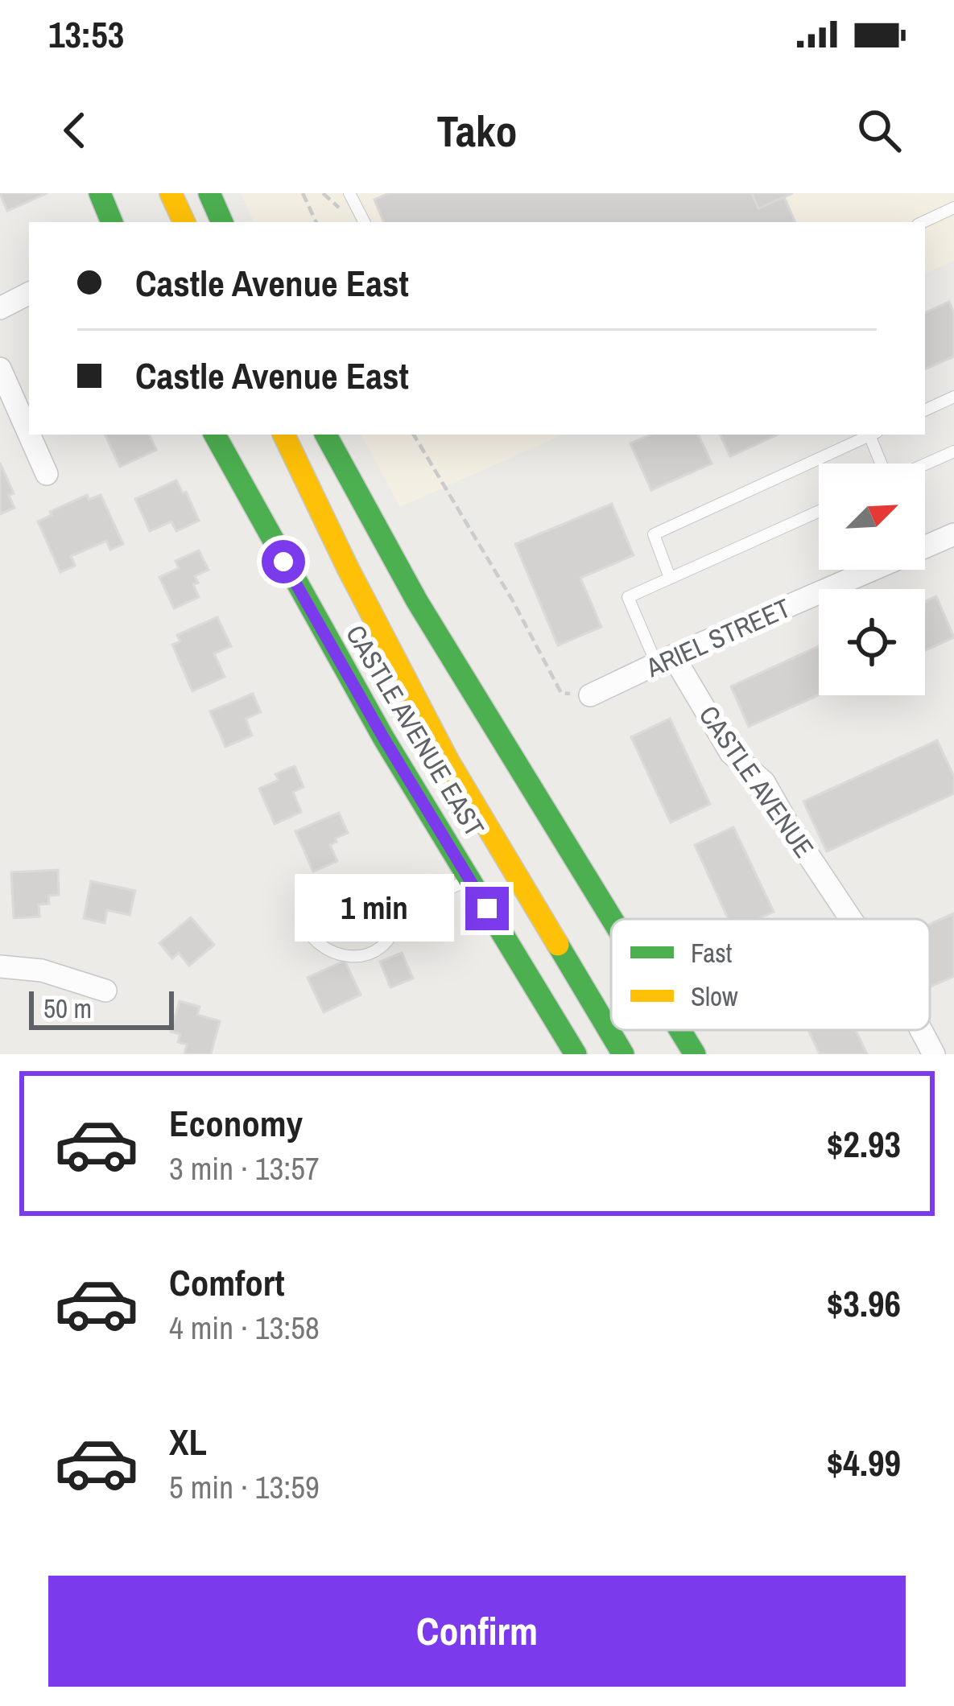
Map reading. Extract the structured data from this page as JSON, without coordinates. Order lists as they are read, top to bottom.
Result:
{
  "streets": {
    "main road": ["CASTLE AVENUE EAST"],
    "street": ["ARIEL STREET", "CASTLE AVENUE"]
  },
  "crossings": [
    ["ARIEL STREET", "CASTLE AVENUE"]
  ],
  "legend": ["Fast", "Slow"],
  "scale_bar": "50 m",
  "north": "top right",
  "page": {
    "status": "13:53",
    "header": "Tako",
    "banner": ["Castle Avenue East", "Castle Avenue East"],
    "bubble": "1 min",
    "scale": "50 m",
    "list": [
      {
        "name": "Economy",
        "note": "3 min · 13:57",
        "value": "$2.93"
      },
      {
        "name": "Comfort",
        "note": "4 min · 13:58",
        "value": "$3.96"
      },
      {
        "name": "XL",
        "note": "5 min · 13:59",
        "value": "$4.99"
      }
    ],
    "buttons": "Confirm"
  }
}
